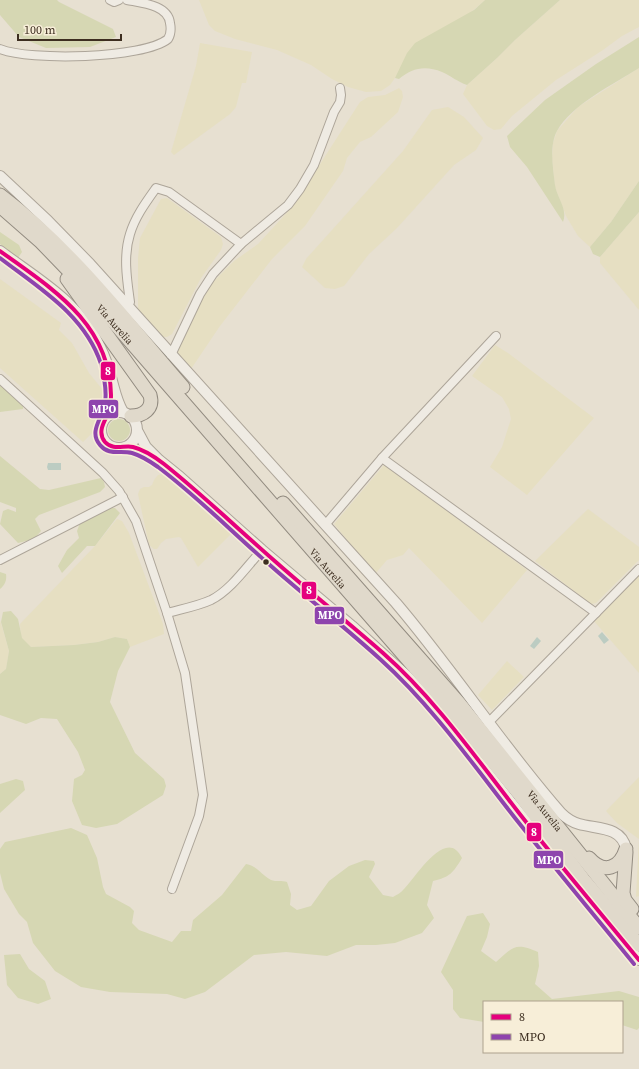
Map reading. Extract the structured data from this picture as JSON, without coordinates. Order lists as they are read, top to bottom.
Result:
{
  "streets": {
    "highway": ["Via Aurelia"]
  },
  "lines": ["transit line 8", "transit line MPO"],
  "legend": ["8", "MPO"],
  "scale_bar": "100 m"
}
